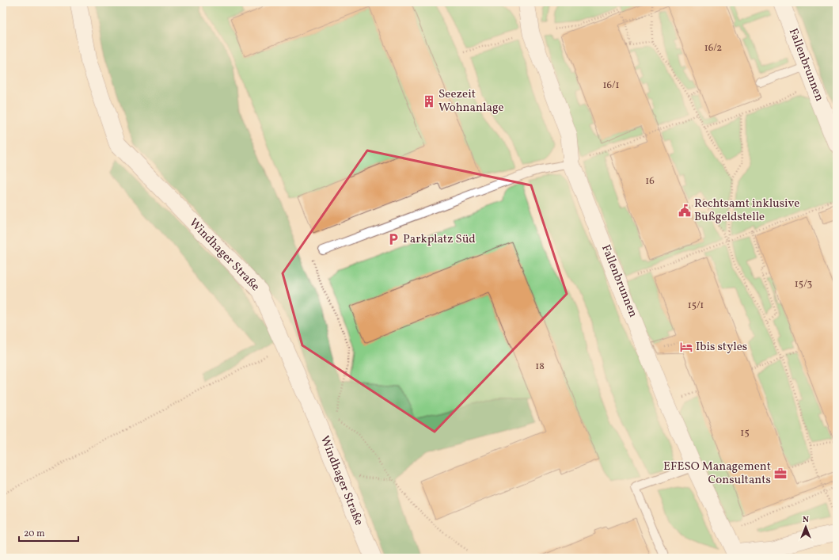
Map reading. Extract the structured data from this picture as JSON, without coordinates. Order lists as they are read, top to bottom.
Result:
{
  "streets": {
    "street": ["Fallenbrunnen", "Windhager Straße"]
  },
  "places": {
    "building": ["Seezeit Wohnanlage"],
    "public building": ["Rechtsamt inklusive Bußgeldstelle"],
    "parking": ["Parkplatz Süd"],
    "hotel": ["Ibis styles"],
    "office": ["EFESO Management Consultants"]
  },
  "house_numbers": [
    "16/2",
    "16/1",
    "16",
    "15/3",
    "15/1",
    "18",
    "15"
  ],
  "scale_bar": "20 m",
  "north": "top"
}
